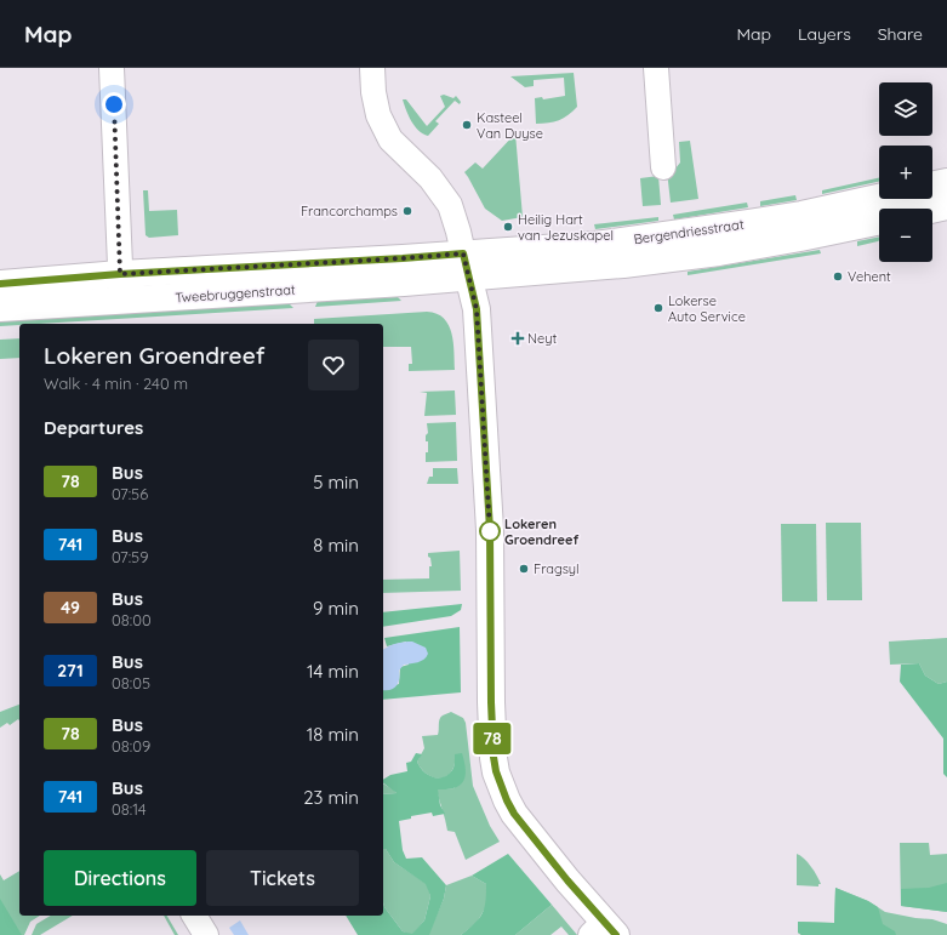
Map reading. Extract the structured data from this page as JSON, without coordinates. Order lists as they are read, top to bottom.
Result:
{
  "streets": {
    "main road": ["Bergendriesstraat", "Tweebruggenstraat"]
  },
  "crossings": [
    ["Bergendriesstraat", "Tweebruggenstraat"]
  ],
  "places": {
    "other": [
      "Kasteel Van Duyse",
      "Francorchamps",
      "Heilig Hart van Jezuskapel",
      "Vehent",
      "Lokerse Auto Service",
      "Lokeren Groendreef",
      "Fragsyl"
    ],
    "health": ["Neyt"]
  },
  "lines": ["bus line 78"],
  "page": {
    "header": "Map",
    "nav": ["Map", "Layers", "Share"],
    "on_map": "78",
    "map_buttons": ["+", "−"],
    "heading": [
      ["Lokeren Groendreef", "Walk · 4 min · 240 m"],
      "Departures"
    ],
    "list": [
      {
        "mark": "78",
        "name": "Bus",
        "note": "07:56",
        "value": "5 min"
      },
      {
        "mark": "741",
        "name": "Bus",
        "note": "07:59",
        "value": "8 min"
      },
      {
        "mark": "49",
        "name": "Bus",
        "note": "08:00",
        "value": "9 min"
      },
      {
        "mark": "271",
        "name": "Bus",
        "note": "08:05",
        "value": "14 min"
      },
      {
        "mark": "78",
        "name": "Bus",
        "note": "08:09",
        "value": "18 min"
      },
      {
        "mark": "741",
        "name": "Bus",
        "note": "08:14",
        "value": "23 min"
      }
    ],
    "buttons": ["Directions", "Tickets"]
  }
}
